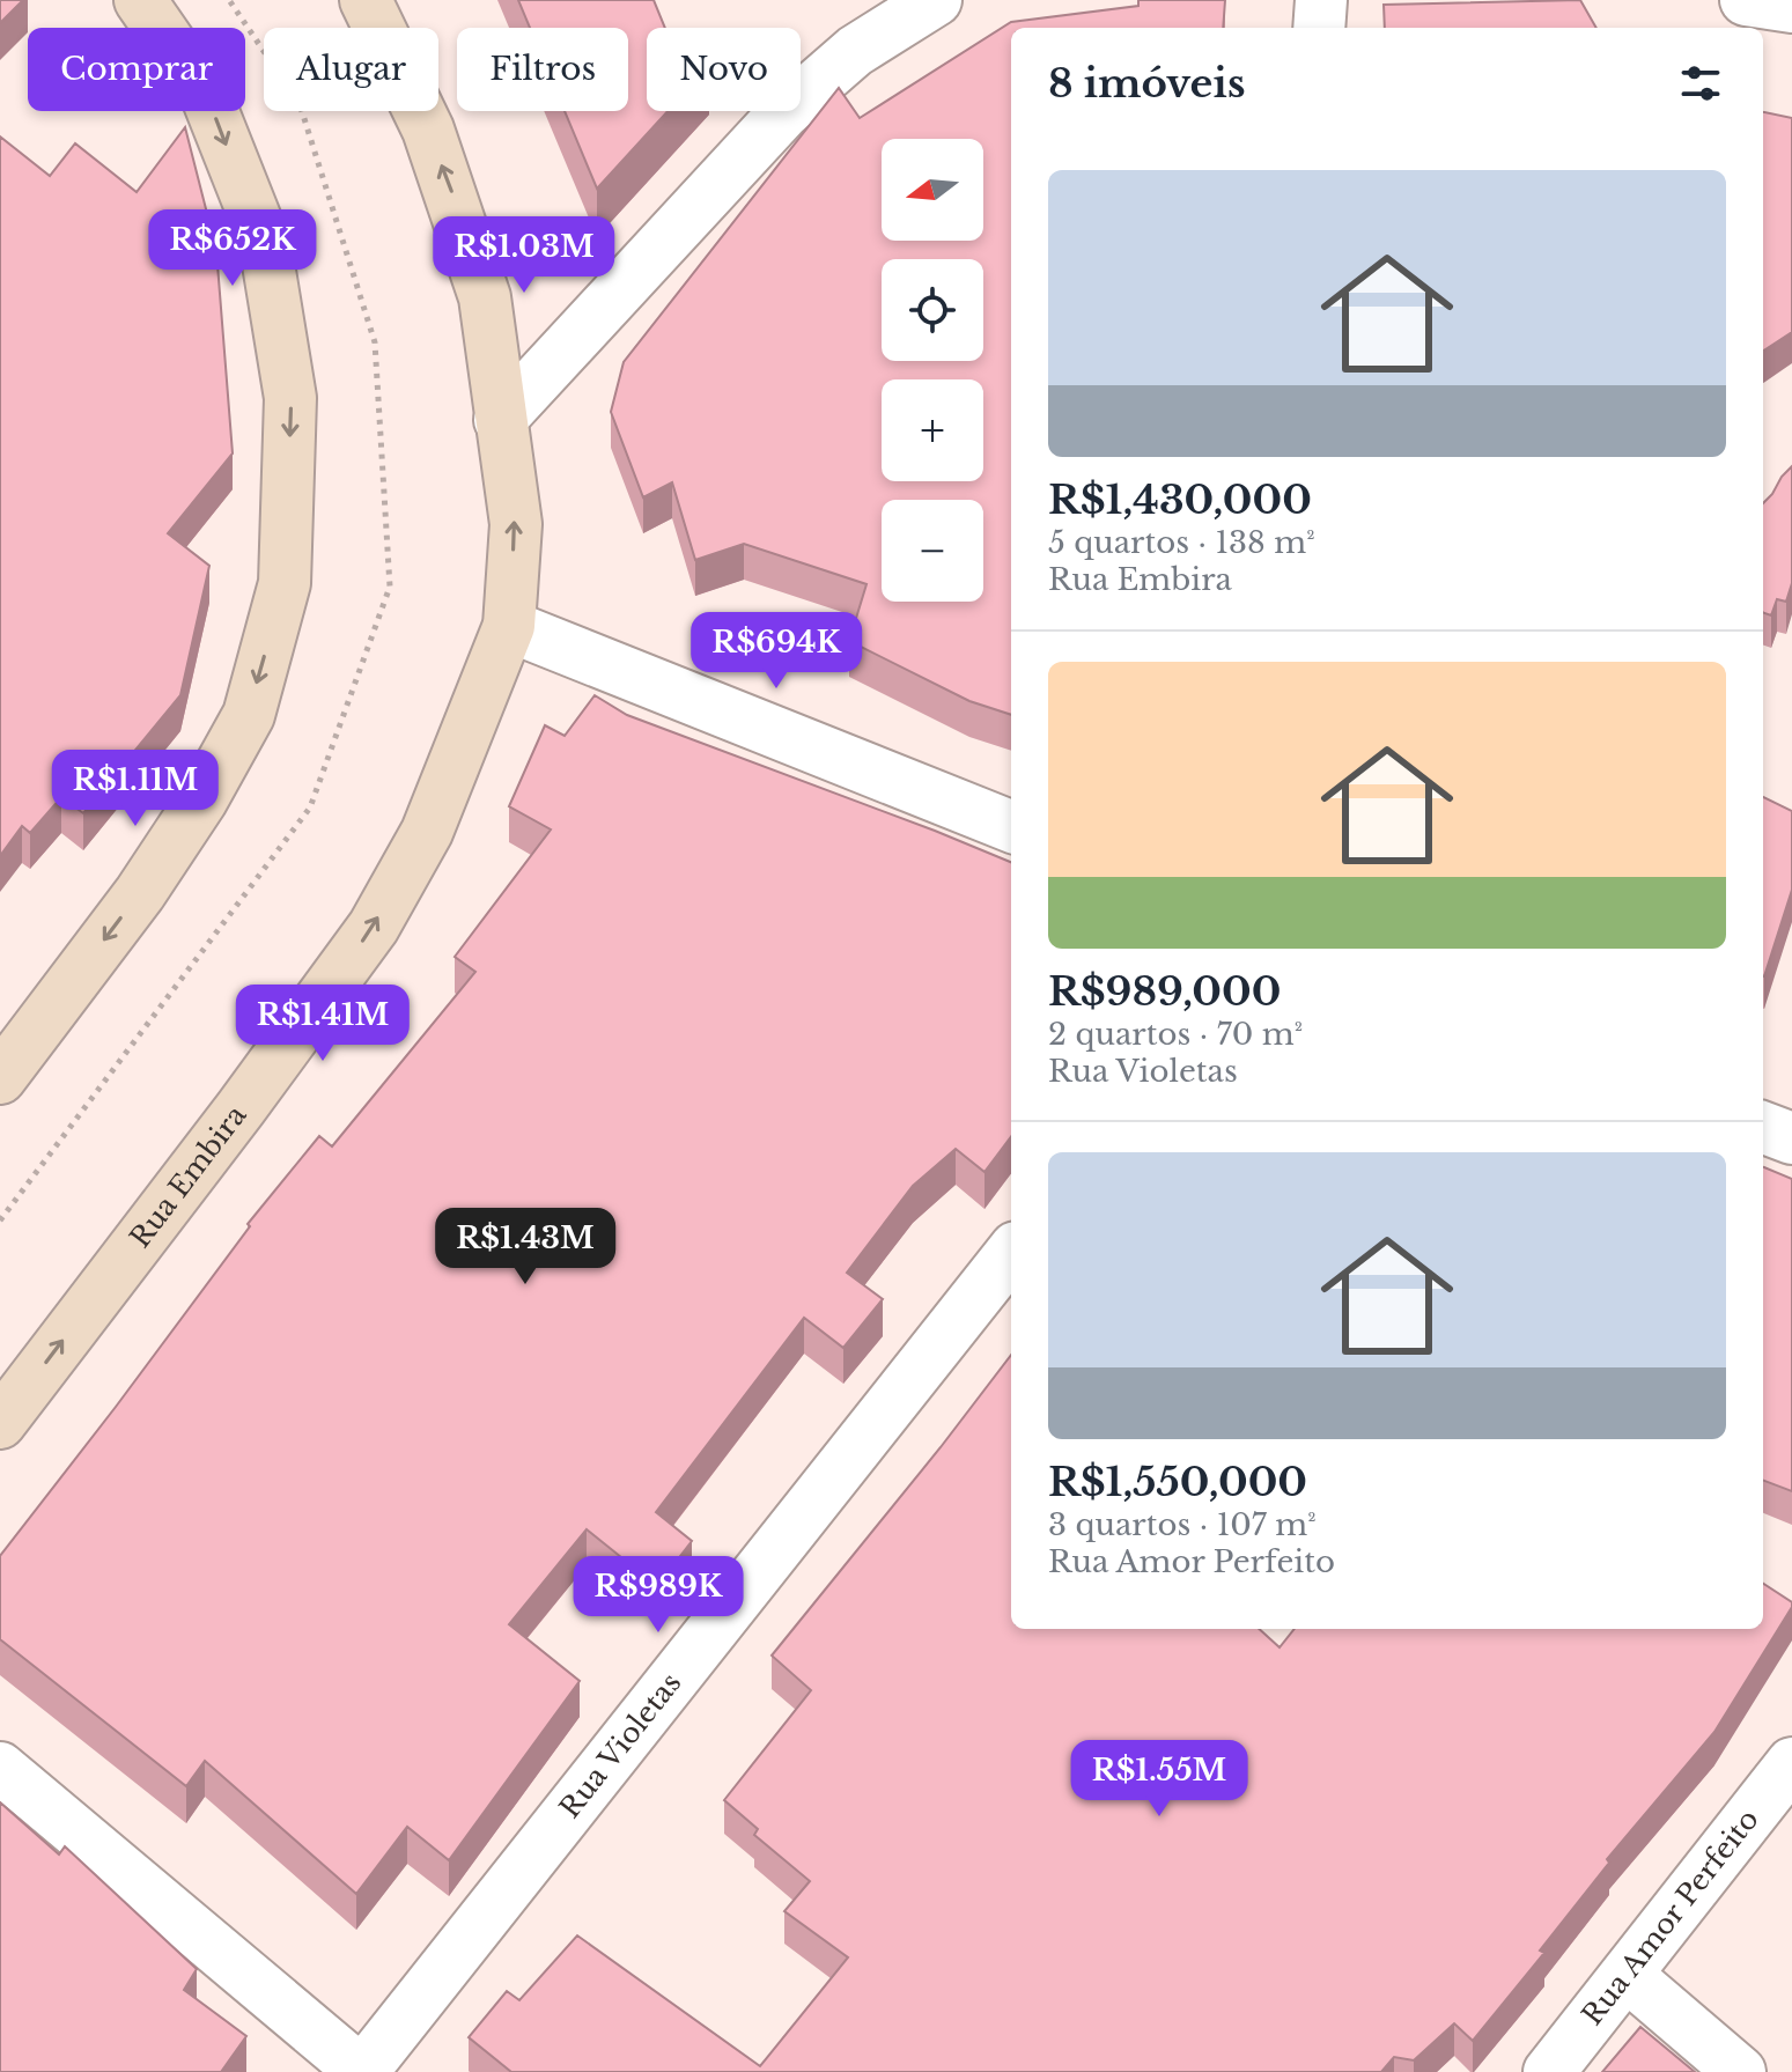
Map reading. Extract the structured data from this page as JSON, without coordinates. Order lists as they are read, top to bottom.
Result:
{
  "streets": {
    "main road": ["Rua Embira"],
    "street": ["Rua Violetas", "Rua Amor Perfeito"]
  },
  "north": "left",
  "page": {
    "chip": [
      "Comprar",
      "Alugar",
      "Filtros",
      "Novo"
    ],
    "heading": "8 imóveis",
    "map_buttons": ["+", "−"],
    "list": [
      {
        "name": "R$1,430,000",
        "note": "5 quartos · 138 m² · Rua Embira"
      },
      {
        "name": "R$989,000",
        "note": "2 quartos · 70 m² · Rua Violetas"
      },
      {
        "name": "R$1,550,000",
        "note": "3 quartos · 107 m² · Rua Amor Perfeito"
      }
    ],
    "price": [
      "R$652K",
      "R$1.03M",
      "R$694K",
      "R$1.11M",
      "R$1.41M",
      "R$1.43M",
      "R$989K",
      "R$1.55M"
    ]
  }
}
